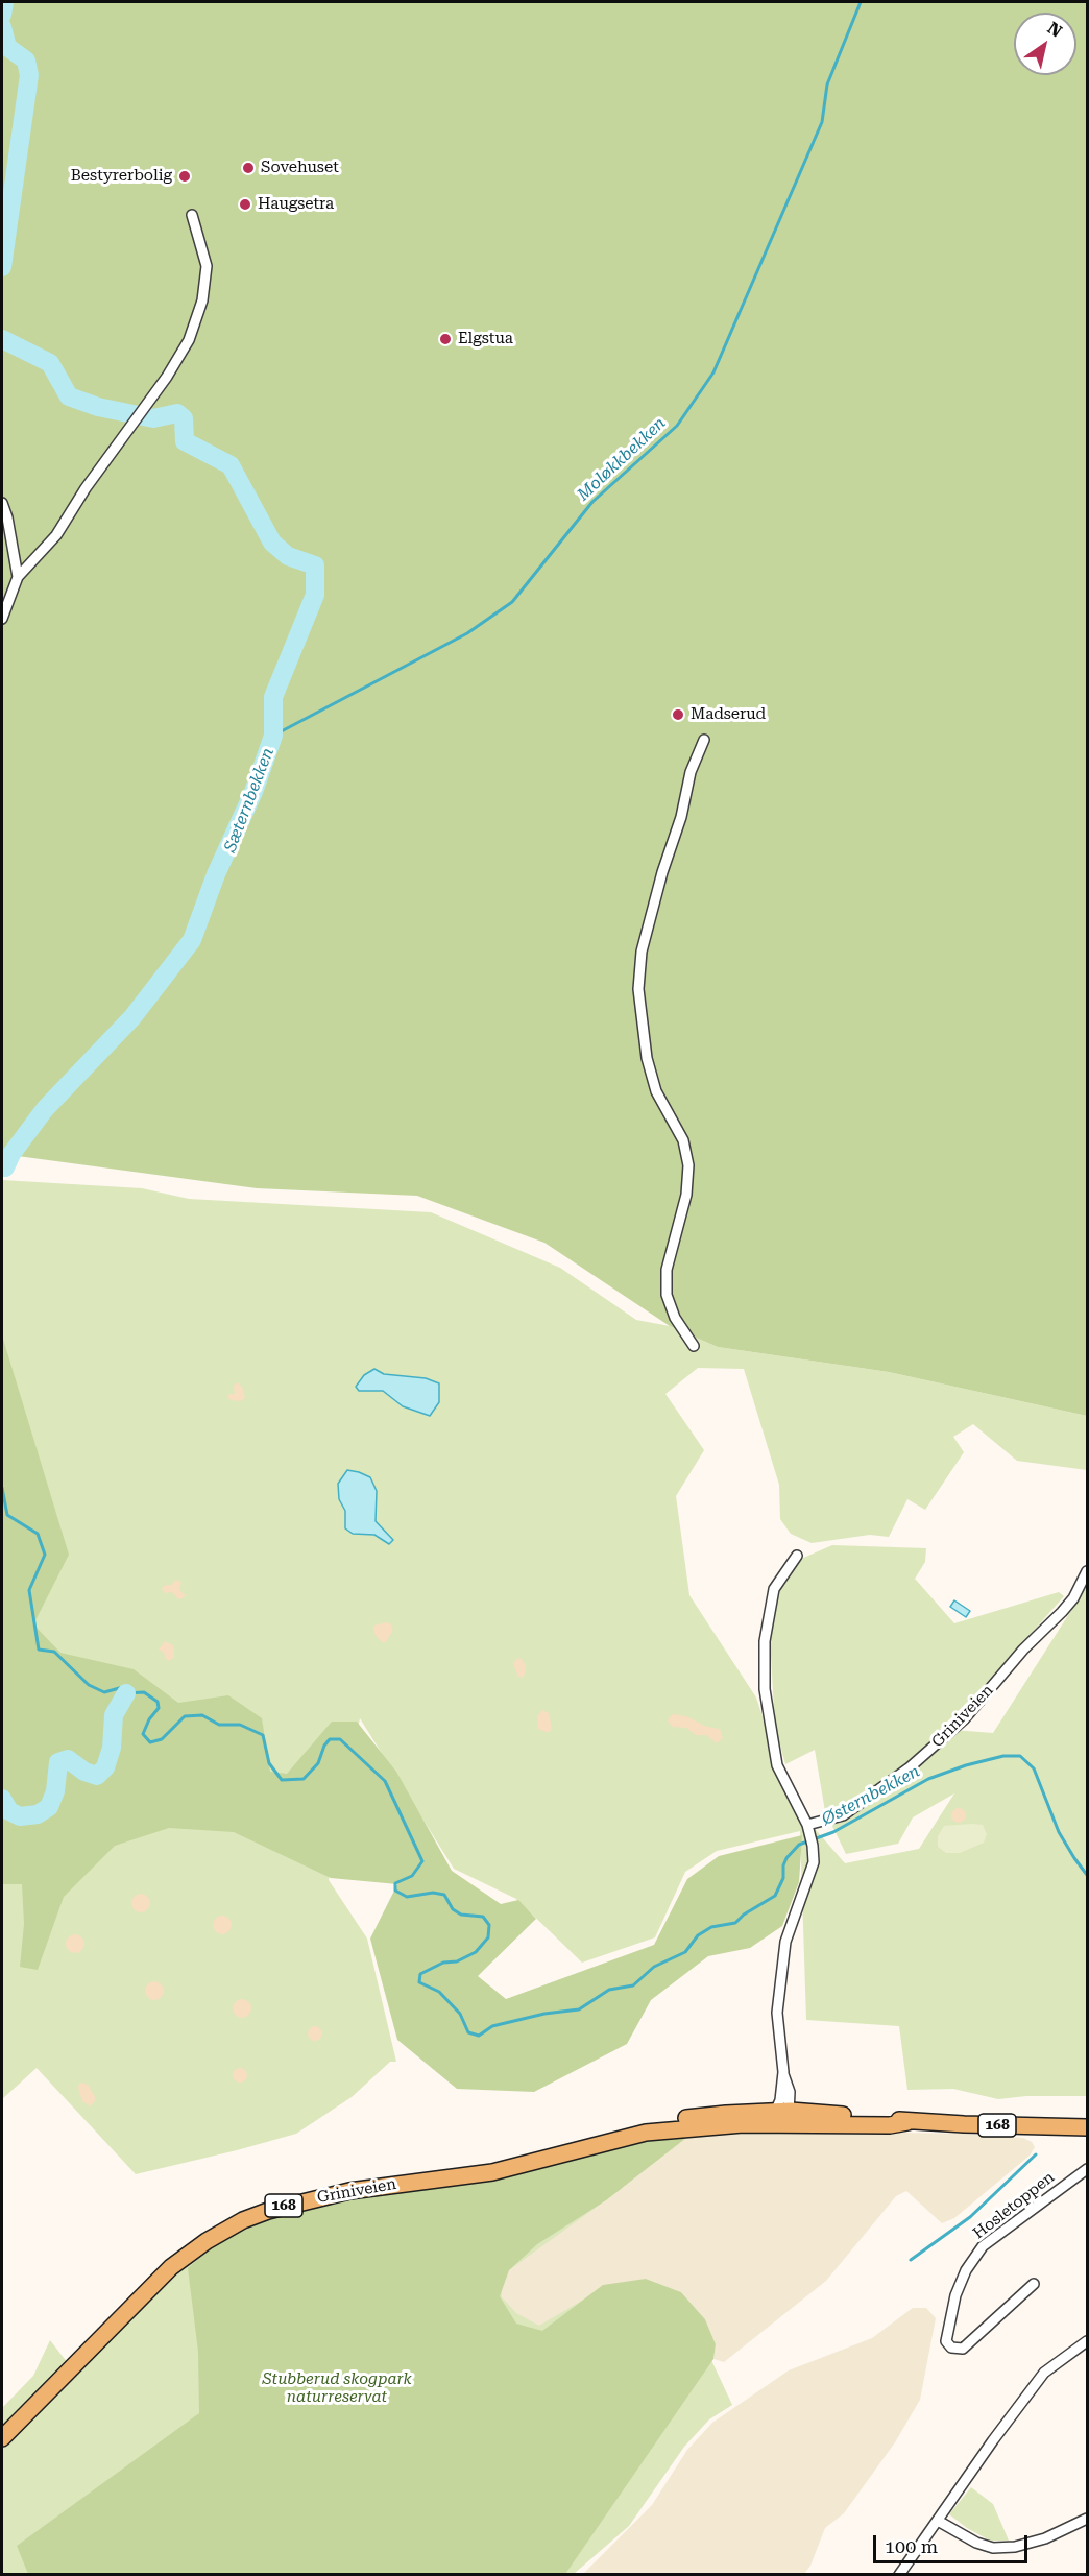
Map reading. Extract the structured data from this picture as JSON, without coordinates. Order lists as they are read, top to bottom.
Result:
{
  "streets": {
    "main road": ["Griniveien", "168"],
    "street": ["Hosletoppen"]
  },
  "water": ["Moløkkbekken", "Sæternbekken", "Østernbekken"],
  "parks": ["Stubberud skogpark naturreservat"],
  "places": [
    "Sovehuset",
    "Bestyrerbolig",
    "Haugsetra",
    "Elgstua",
    "Madserud"
  ],
  "scale_bar": "100 m",
  "north": "top right"
}
